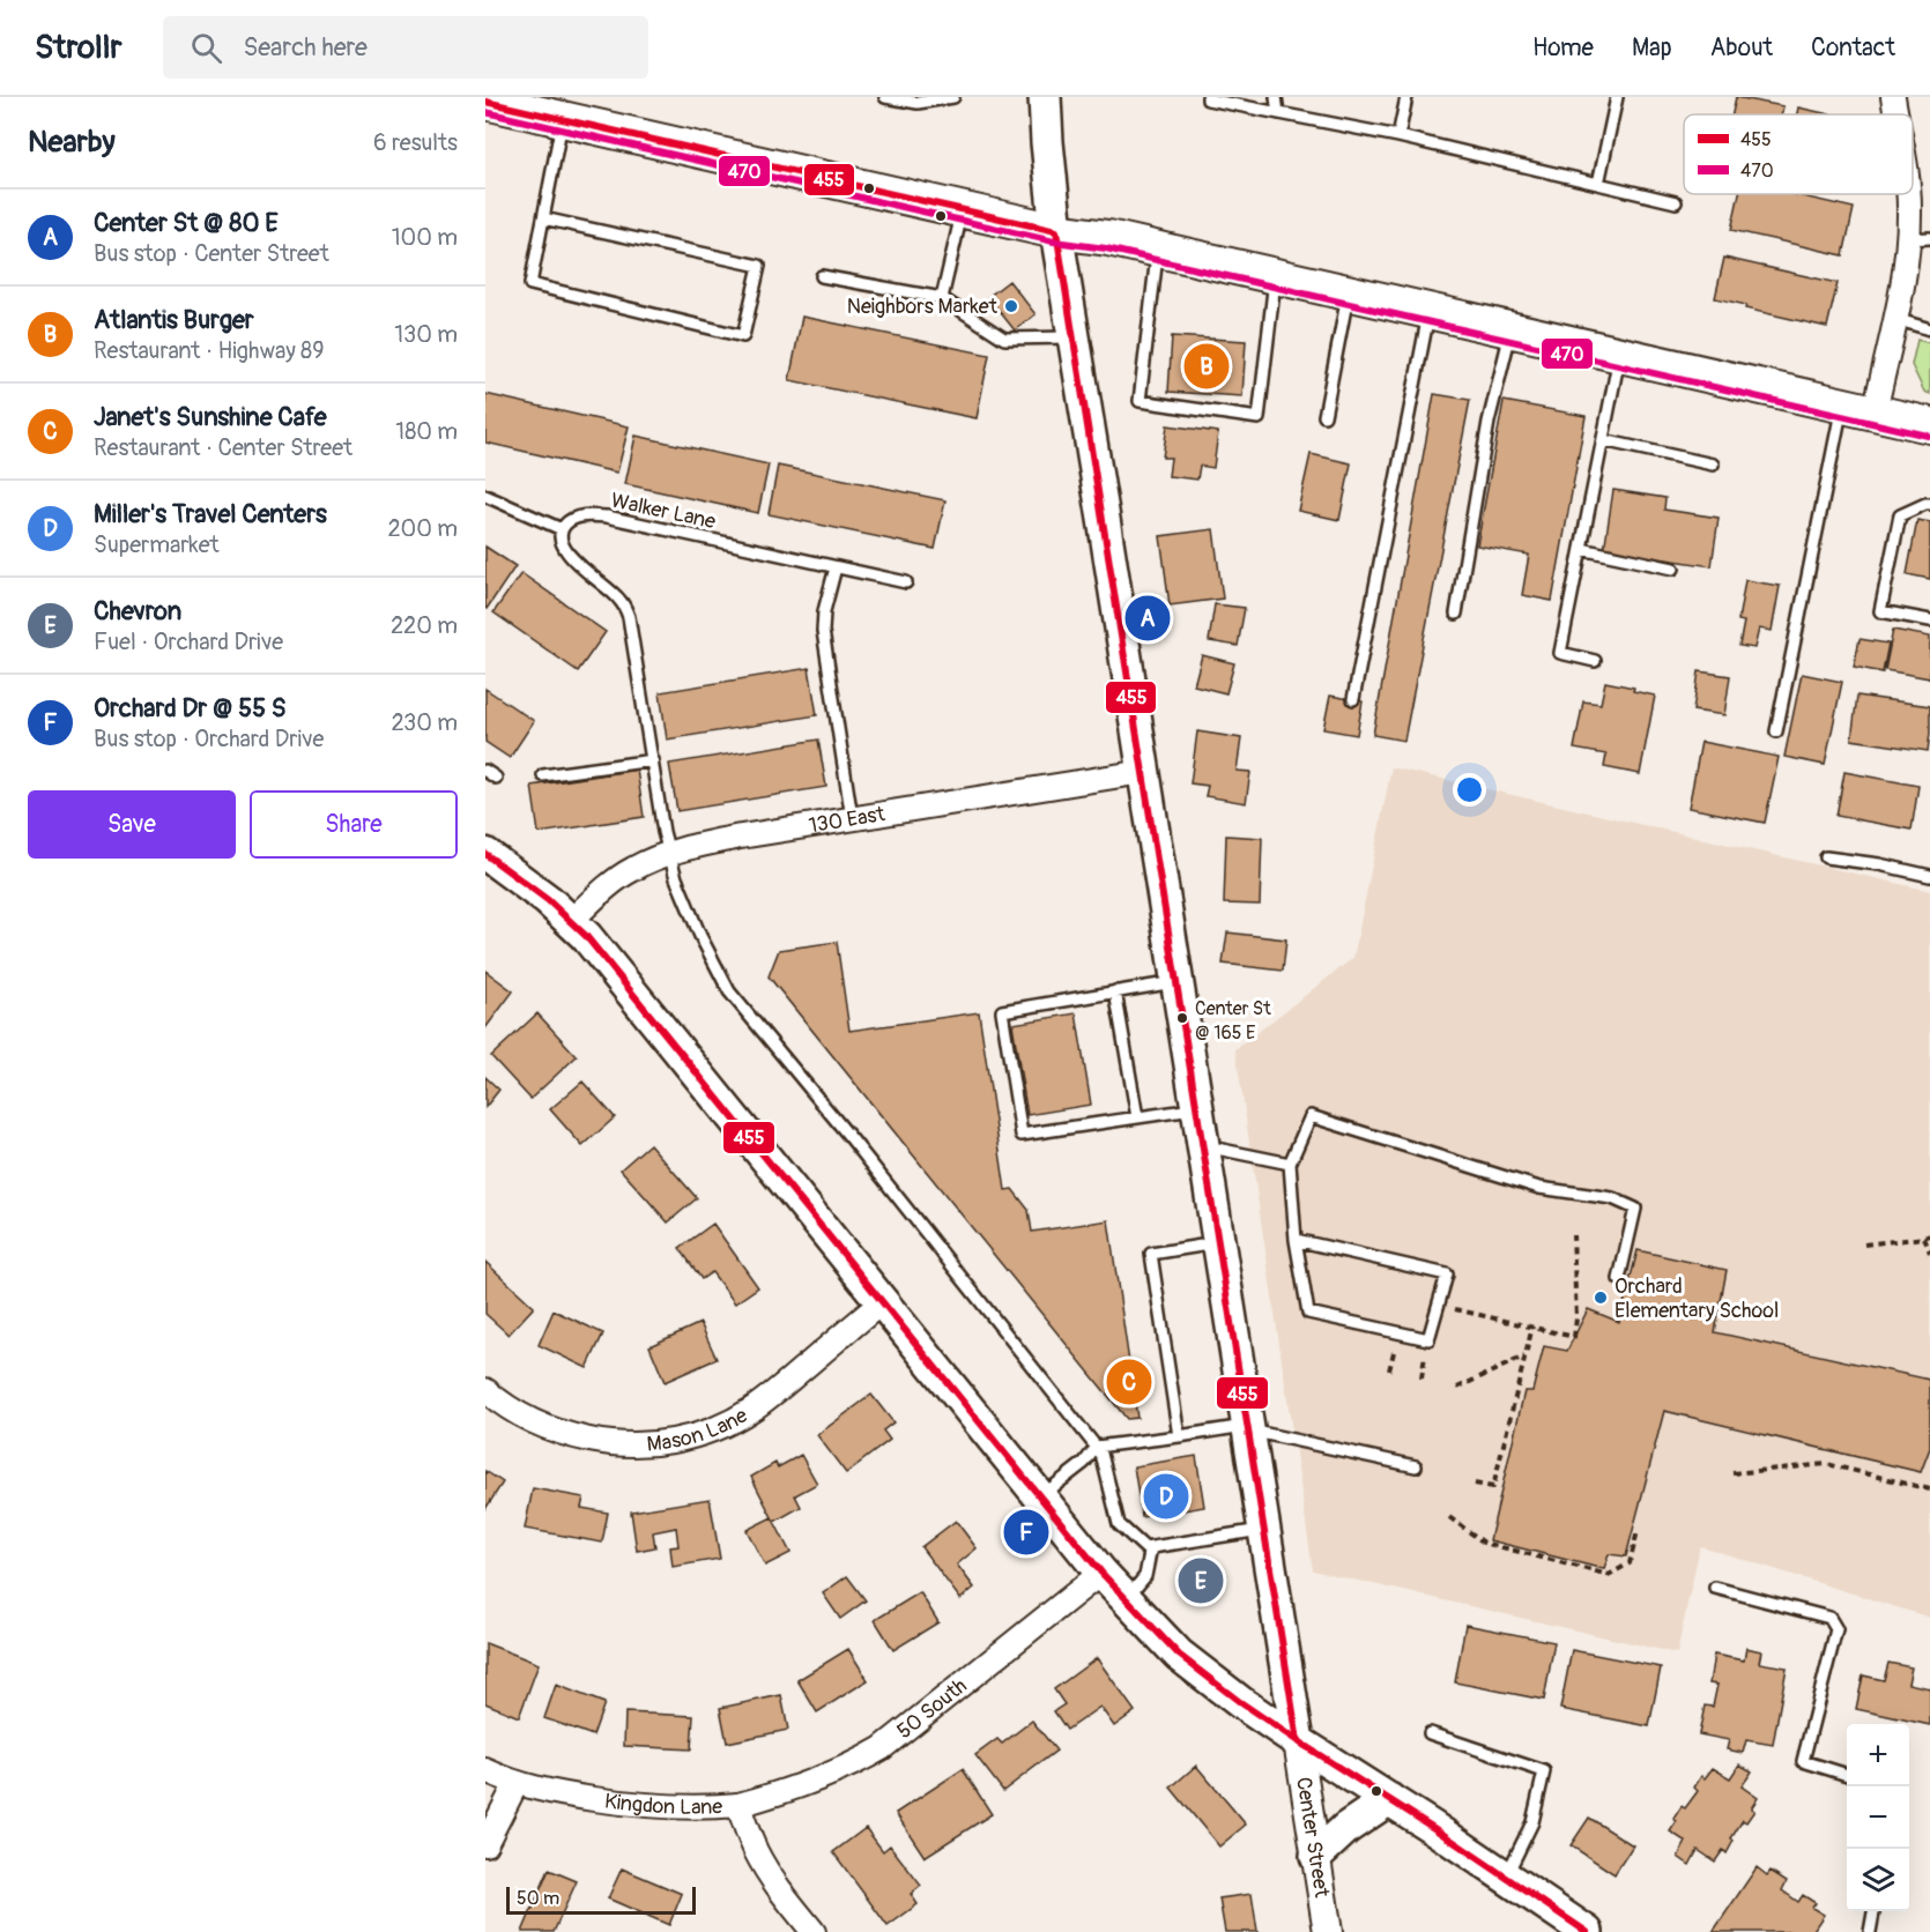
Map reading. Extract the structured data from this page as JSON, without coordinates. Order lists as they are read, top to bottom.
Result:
{
  "streets": {
    "main road": ["Center Street"],
    "street": [
      "130 East",
      "Mason Lane",
      "50 South",
      "Kingdon Lane"
    ],
    "lane": ["Walker Lane"]
  },
  "crossings": [
    ["130 East", "Center Street"],
    ["50 South", "Kingdon Lane"]
  ],
  "places": ["Neighbors Market", "Center St @ 165 E", "Orchard Elementary School"],
  "lines": ["transit line 455", "transit line 470"],
  "legend": ["455", "470"],
  "scale_bar": "50 m",
  "page": {
    "header": "Strollr",
    "search": "Search here",
    "nav": [
      "Home",
      "Map",
      "About",
      "Contact"
    ],
    "heading": ["Nearby", "6 results"],
    "list": [
      {
        "mark": "A",
        "name": "Center St @ 80 E",
        "note": "Bus stop · Center Street",
        "value": "100 m"
      },
      {
        "mark": "B",
        "name": "Atlantis Burger",
        "note": "Restaurant · Highway 89",
        "value": "130 m"
      },
      {
        "mark": "C",
        "name": "Janet's Sunshine Cafe",
        "note": "Restaurant · Center Street",
        "value": "180 m"
      },
      {
        "mark": "D",
        "name": "Miller's Travel Centers",
        "note": "Supermarket",
        "value": "200 m"
      },
      {
        "mark": "E",
        "name": "Chevron",
        "note": "Fuel · Orchard Drive",
        "value": "220 m"
      },
      {
        "mark": "F",
        "name": "Orchard Dr @ 55 S",
        "note": "Bus stop · Orchard Drive",
        "value": "230 m"
      }
    ],
    "pins": [
      "B",
      "A",
      "C",
      "D",
      "F",
      "E"
    ],
    "buttons": ["Save", "Share"],
    "map_buttons": ["+", "−"],
    "scale": "50 m"
  }
}
